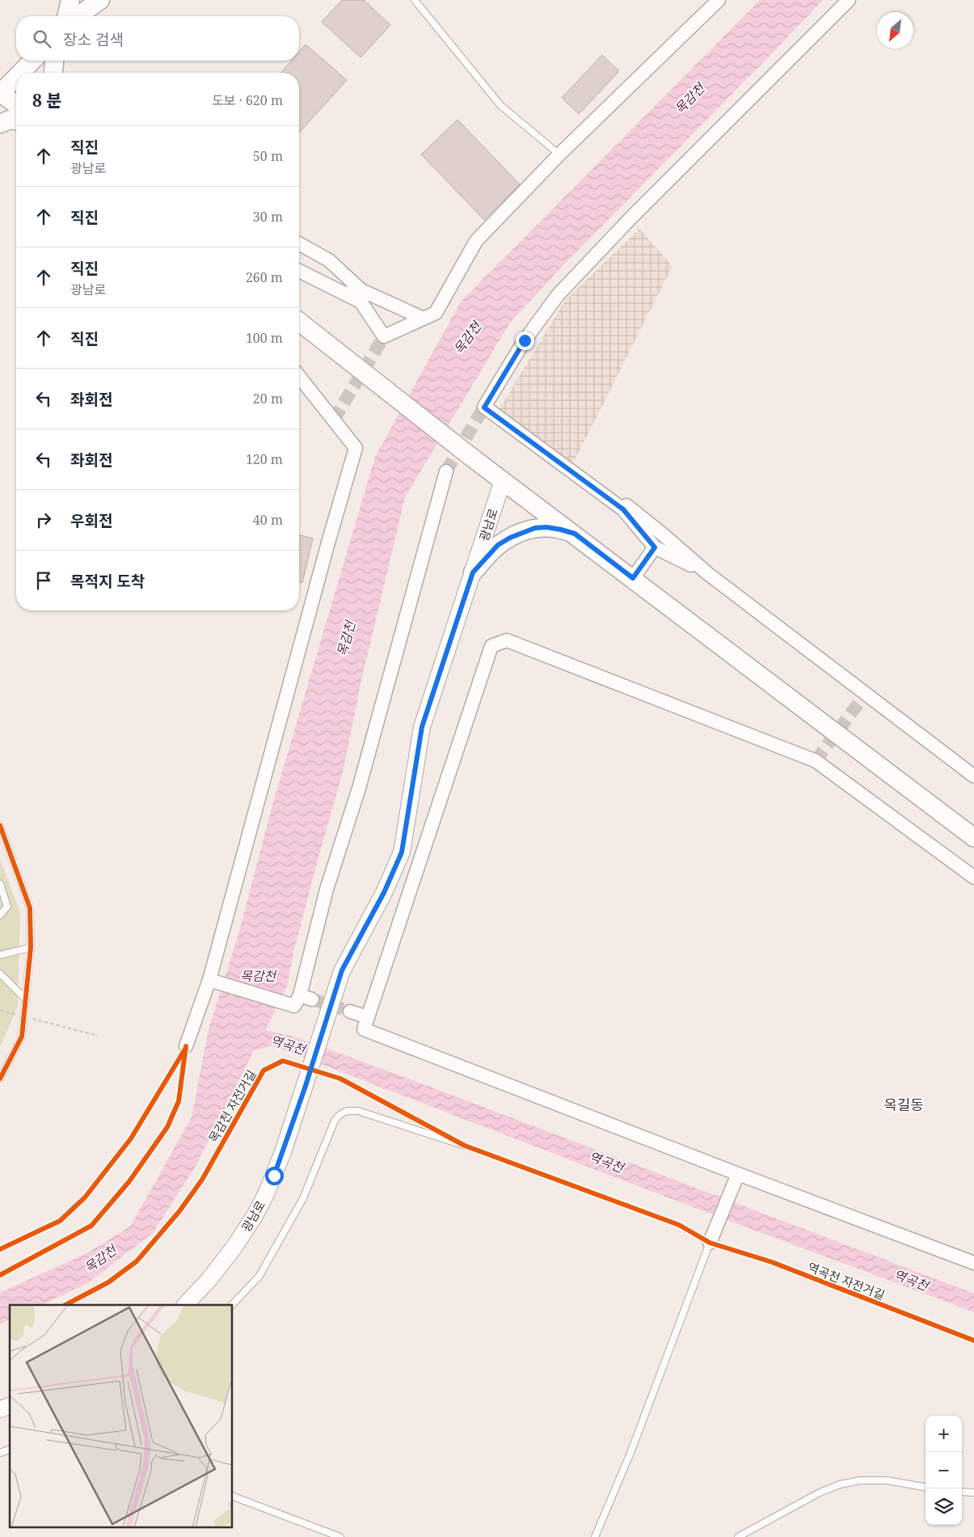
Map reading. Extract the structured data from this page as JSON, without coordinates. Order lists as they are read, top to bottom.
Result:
{
  "streets": {
    "street": ["광남로"],
    "cycle path": ["목감천 자전거길"]
  },
  "districts": ["옥길동"],
  "water": ["목감천", "역곡천"],
  "north": "bottom left",
  "page": {
    "search": "장소 검색",
    "heading": ["8 분", "도보 · 620 m"],
    "list": [
      ["직진", "광남로", "50 m"],
      ["직진", "30 m"],
      ["직진", "광남로", "260 m"],
      ["직진", "100 m"],
      ["좌회전", "20 m"],
      ["좌회전", "120 m"],
      ["우회전", "40 m"],
      "목적지 도착"
    ],
    "map_buttons": ["+", "−"]
  }
}
